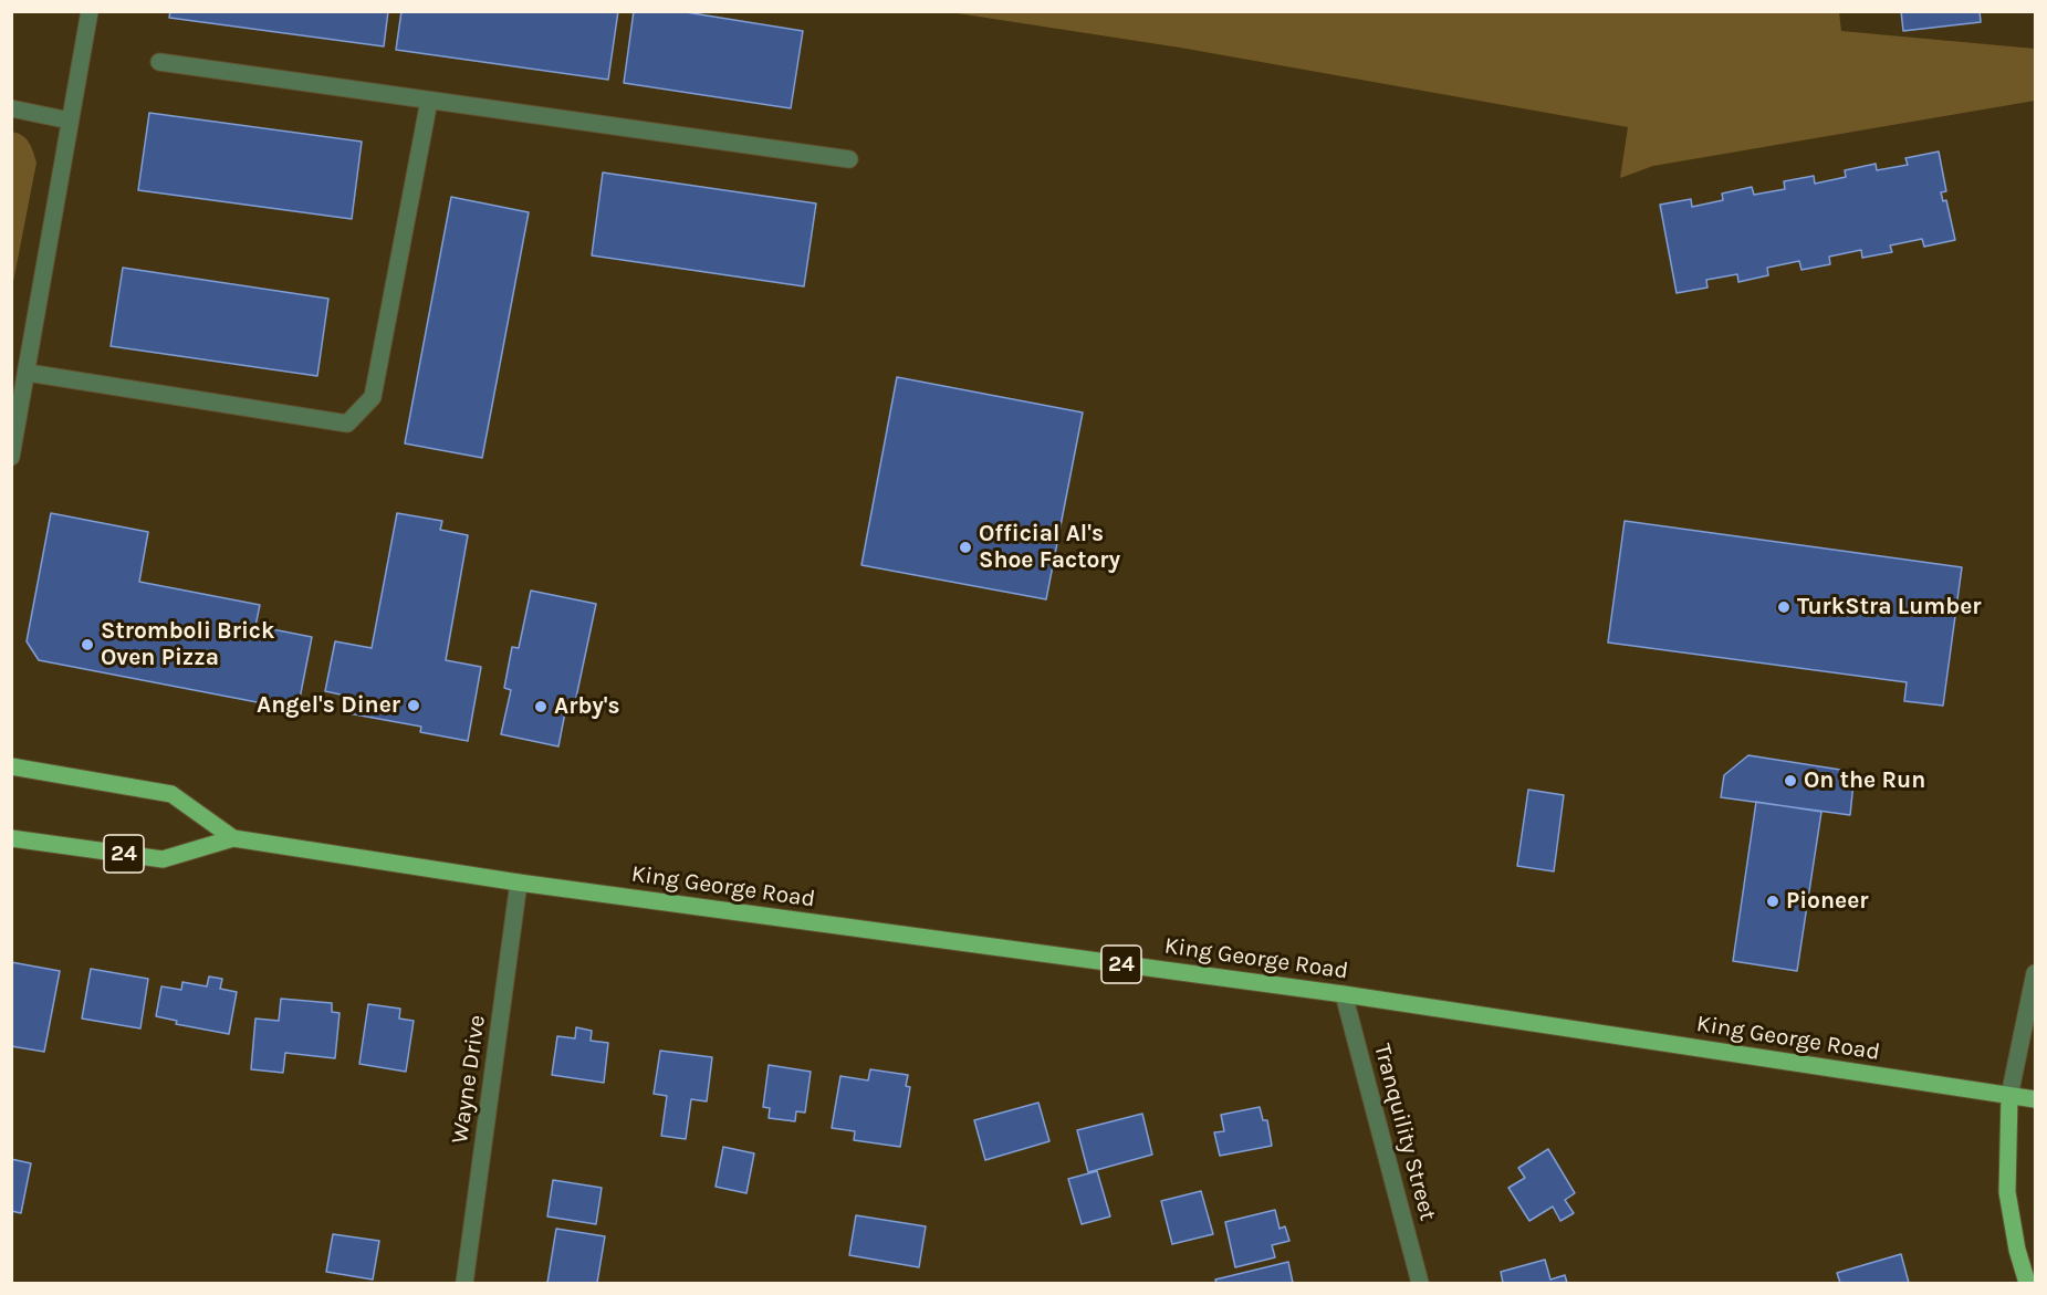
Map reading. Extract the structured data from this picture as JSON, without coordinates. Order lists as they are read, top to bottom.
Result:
{
  "streets": {
    "main road": ["24", "King George Road"],
    "street": ["Wayne Drive", "Tranquility Street"]
  },
  "crossings": [
    ["King George Road", "Wayne Drive"],
    ["King George Road", "Tranquility Street"]
  ],
  "places": [
    "Official Al's Shoe Factory",
    "TurkStra Lumber",
    "Stromboli Brick Oven Pizza",
    "Angel's Diner",
    "Arby's",
    "On the Run",
    "Pioneer"
  ]
}
